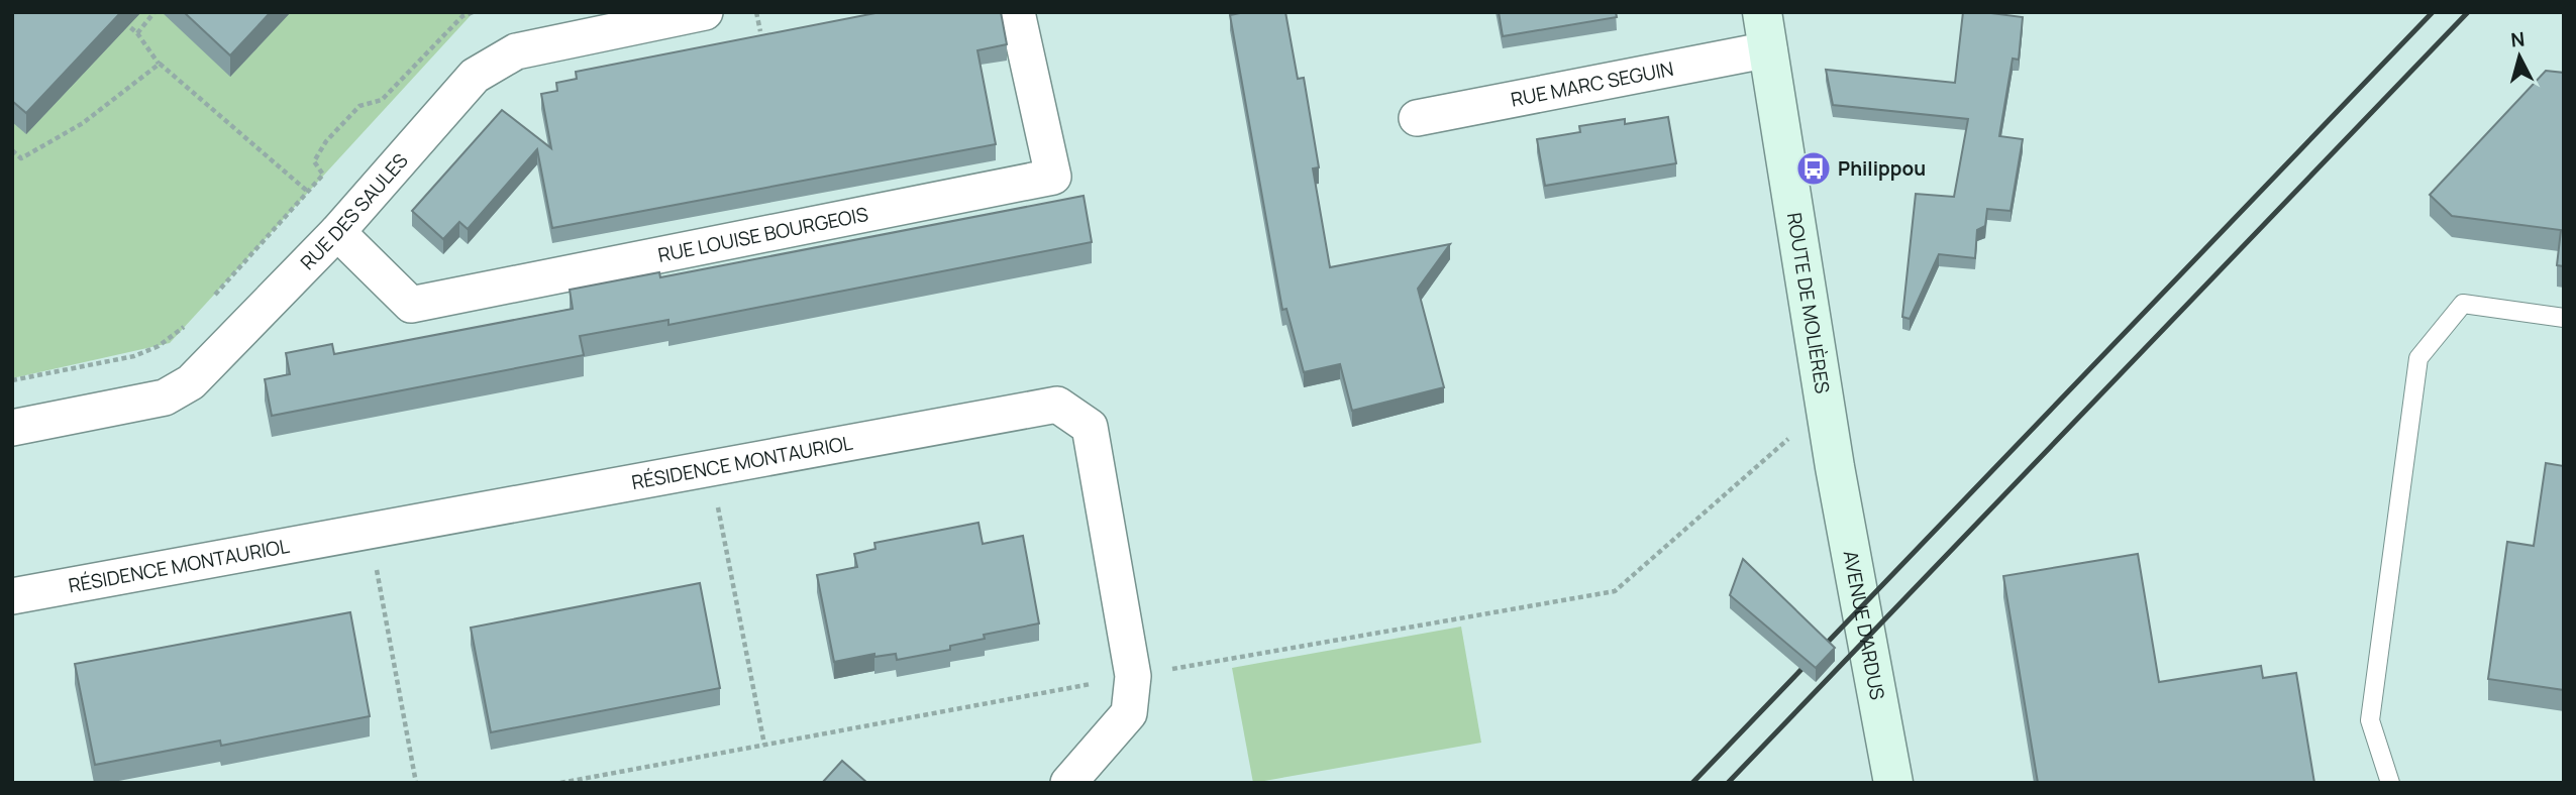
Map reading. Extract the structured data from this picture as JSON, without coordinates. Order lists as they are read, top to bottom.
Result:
{
  "streets": {
    "main road": ["ROUTE DE MOLIÈRES", "AVENUE D'ARDUS"],
    "street": [
      "RUE MARC SEGUIN",
      "RUE DES SAULES",
      "RUE LOUISE BOURGEOIS",
      "RÉSIDENCE MONTAURIOL"
    ]
  },
  "crossings": [
    ["RUE MARC SEGUIN", "ROUTE DE MOLIÈRES"],
    ["RUE DES SAULES", "RUE LOUISE BOURGEOIS"],
    ["ROUTE DE MOLIÈRES", "AVENUE D'ARDUS"]
  ],
  "places": {
    "bus stop": ["Philippou"]
  },
  "north": "top"
}
